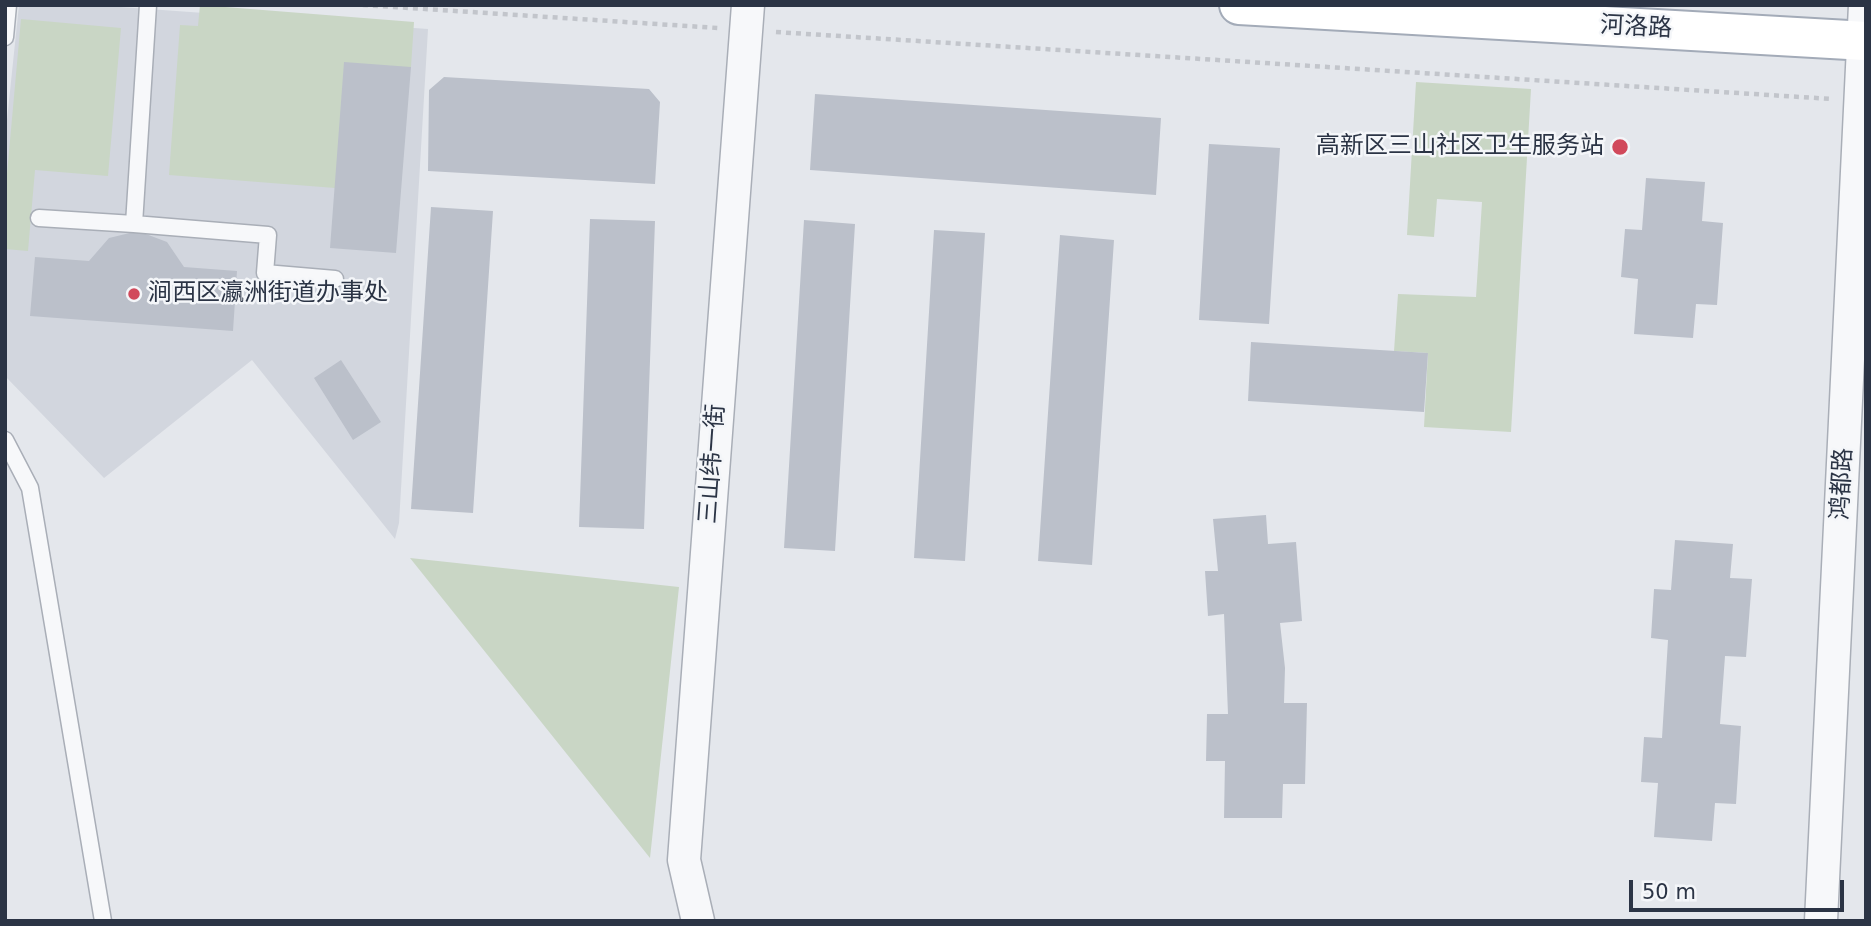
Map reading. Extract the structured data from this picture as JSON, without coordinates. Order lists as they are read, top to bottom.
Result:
{
  "streets": {
    "main road": ["河洛路"],
    "street": ["三山纬一街", "鸿都路"]
  },
  "crossings": [
    ["河洛路", "鸿都路"]
  ],
  "places": ["高新区三山社区卫生服务站", "涧西区瀛洲街道办事处"],
  "scale_bar": "50 m"
}
